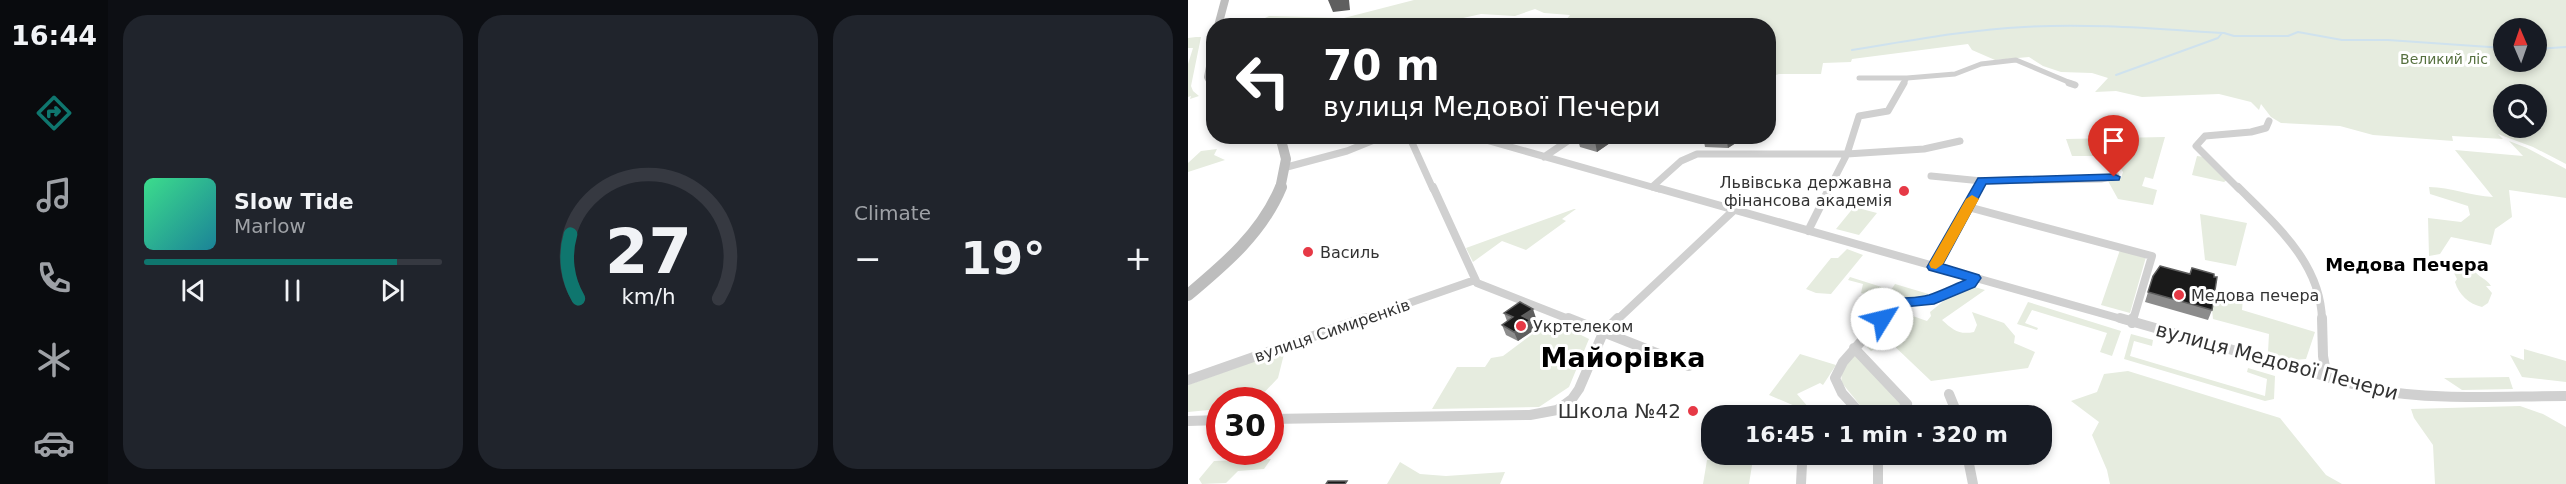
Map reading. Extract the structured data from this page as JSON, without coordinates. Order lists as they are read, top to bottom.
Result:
{
  "streets": {
    "street": ["вулиця Симиренків", "вулиця Медової Печери"]
  },
  "districts": ["Медова Печера", "Майорівка"],
  "parks": ["Великий ліс"],
  "places": [
    "Львівська державна фінансова академія",
    "Василь",
    "Медова печера",
    "Укртелеком",
    "Школа №42"
  ],
  "north": "top",
  "page": {
    "tabs": "16:44",
    "tile": "Climate",
    "turn": ["70 m", "вулиця Медової Печери"],
    "song": ["Slow Tide", "Marlow"],
    "heat": ["−", "19°", "+"],
    "limit": "30",
    "trip": "16:45 · 1 min · 320 m",
    "gauge": ["27", "km/h"]
  }
}
